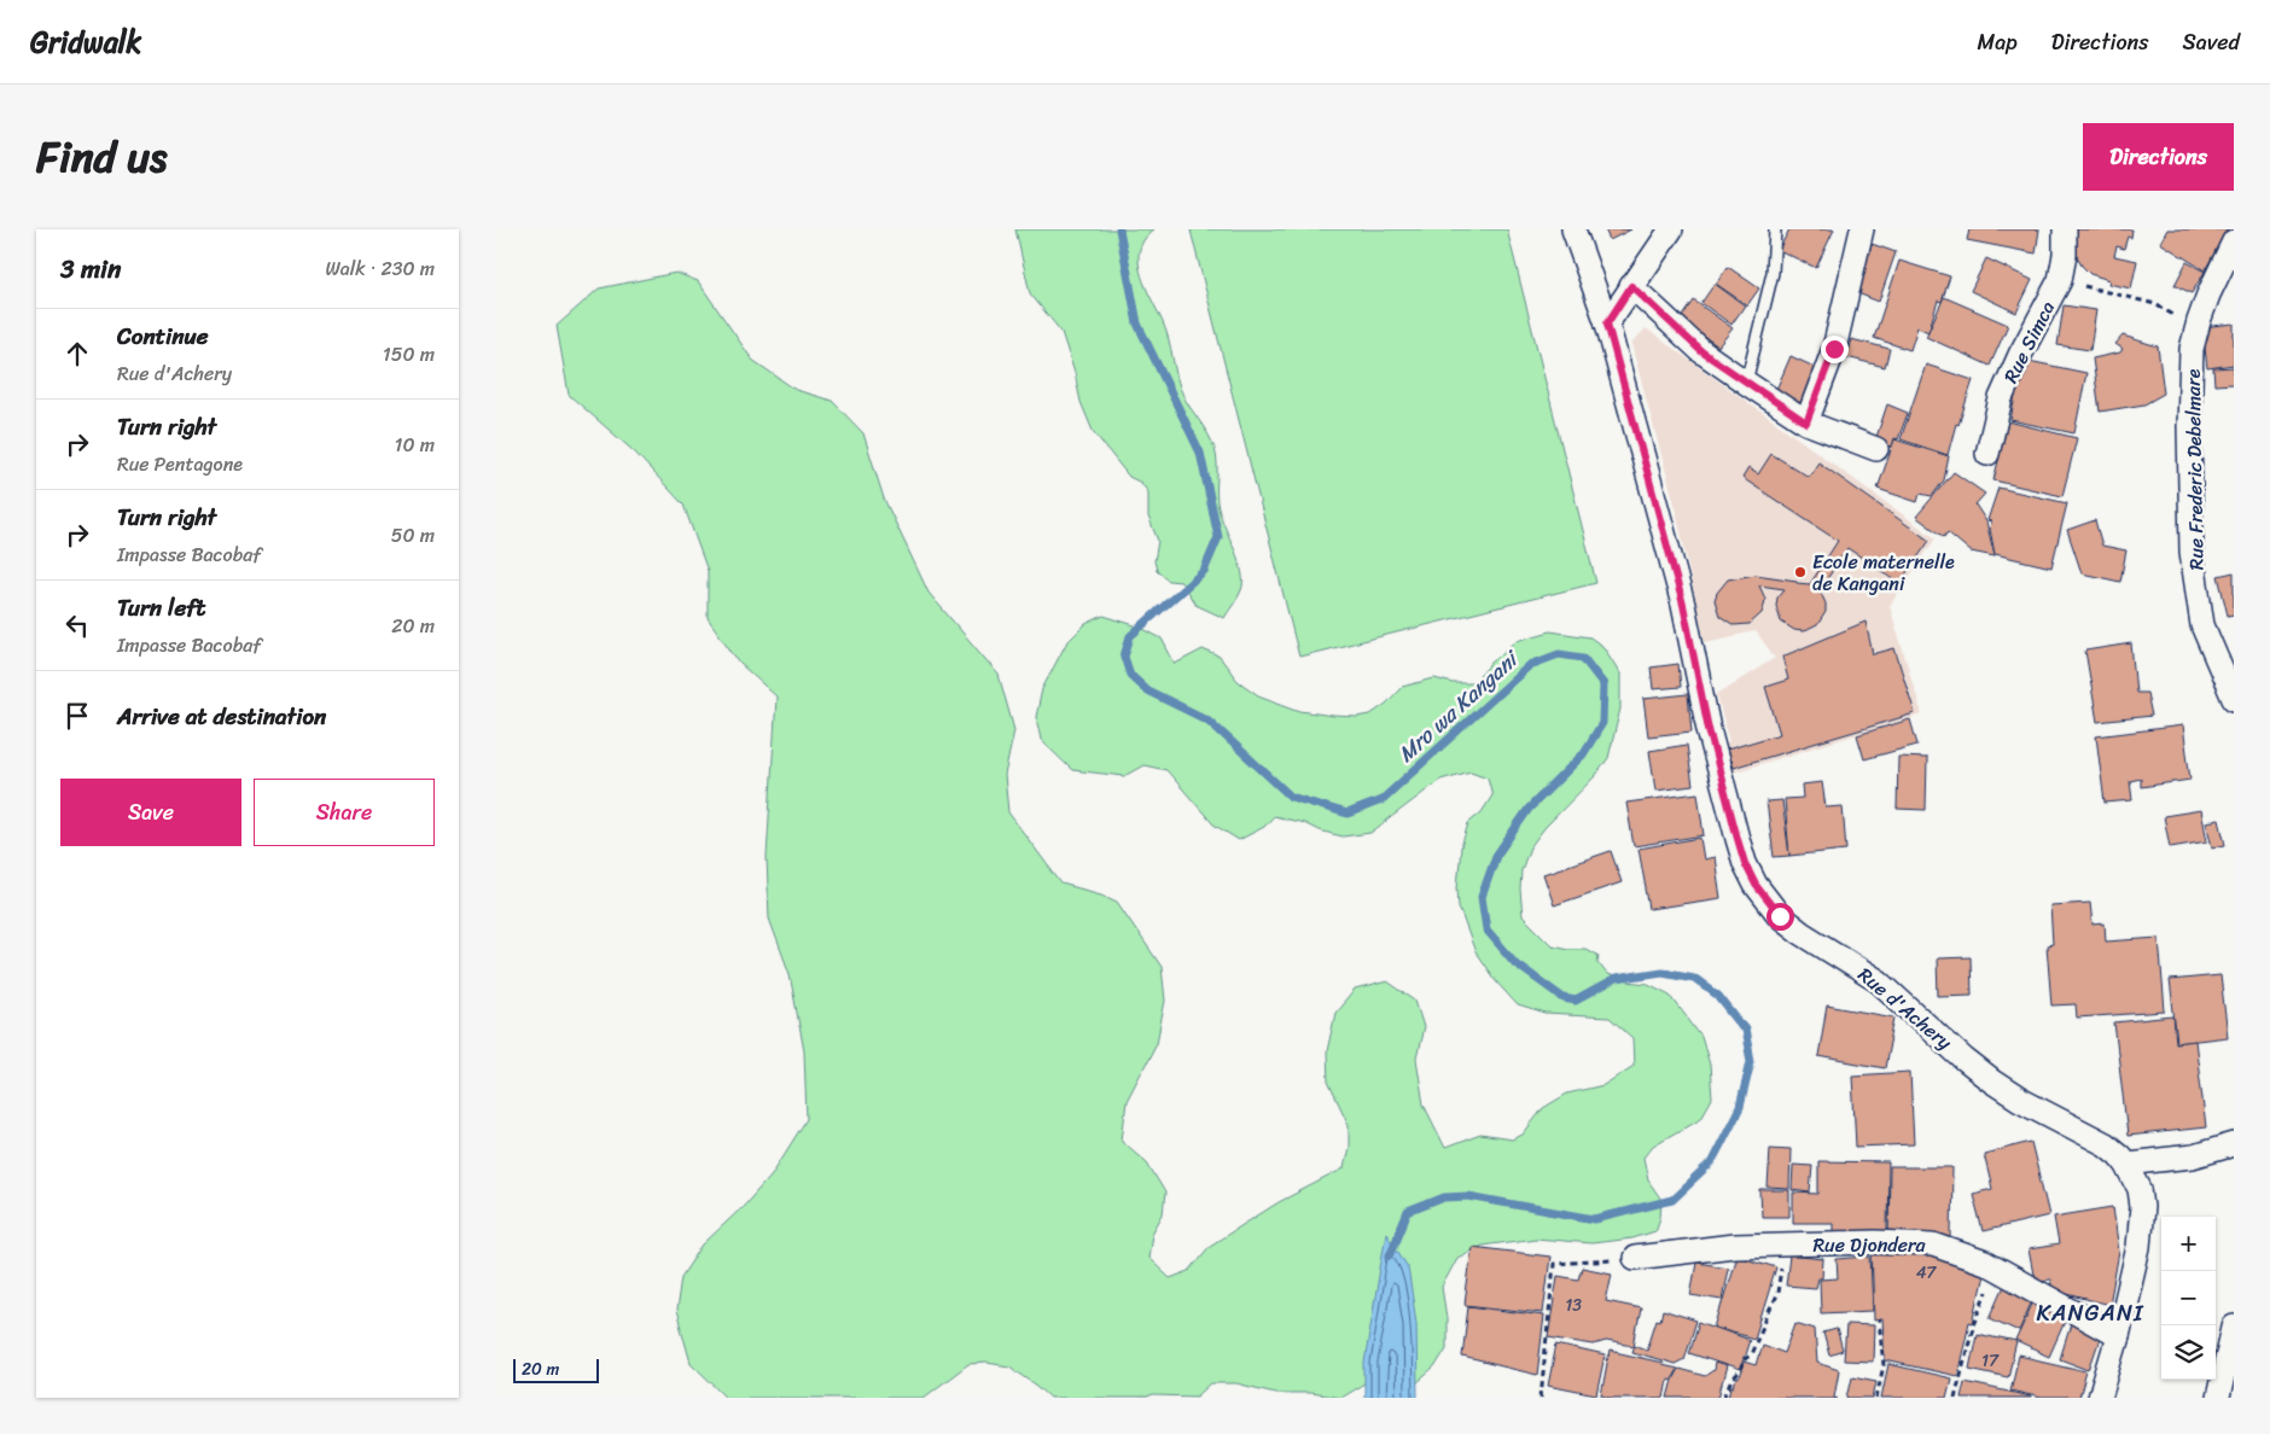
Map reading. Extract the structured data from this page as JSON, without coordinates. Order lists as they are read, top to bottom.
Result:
{
  "streets": {
    "street": [
      "Rue Simca",
      "Rue Frederic Debelmare",
      "Rue d'Achery",
      "Rue Djondera"
    ]
  },
  "crossings": [
    ["Rue d'Achery", "Rue Djondera"]
  ],
  "districts": ["KANGANI"],
  "water": ["Mro wa Kangani"],
  "places": ["Ecole maternelle de Kangani"],
  "house_numbers": ["47", "13", "17"],
  "scale_bar": "20 m",
  "page": {
    "header": "Gridwalk",
    "nav": ["Map", "Directions", "Saved"],
    "title": "Find us",
    "buttons": [
      "Directions",
      ["Save", "Share"]
    ],
    "heading": ["3 min", "Walk · 230 m"],
    "list": [
      ["Continue", "Rue d'Achery", "150 m"],
      ["Turn right", "Rue Pentagone", "10 m"],
      ["Turn right", "Impasse Bacobaf", "50 m"],
      ["Turn left", "Impasse Bacobaf", "20 m"],
      "Arrive at destination"
    ],
    "map_buttons": ["+", "−"],
    "scale": "20 m"
  }
}
